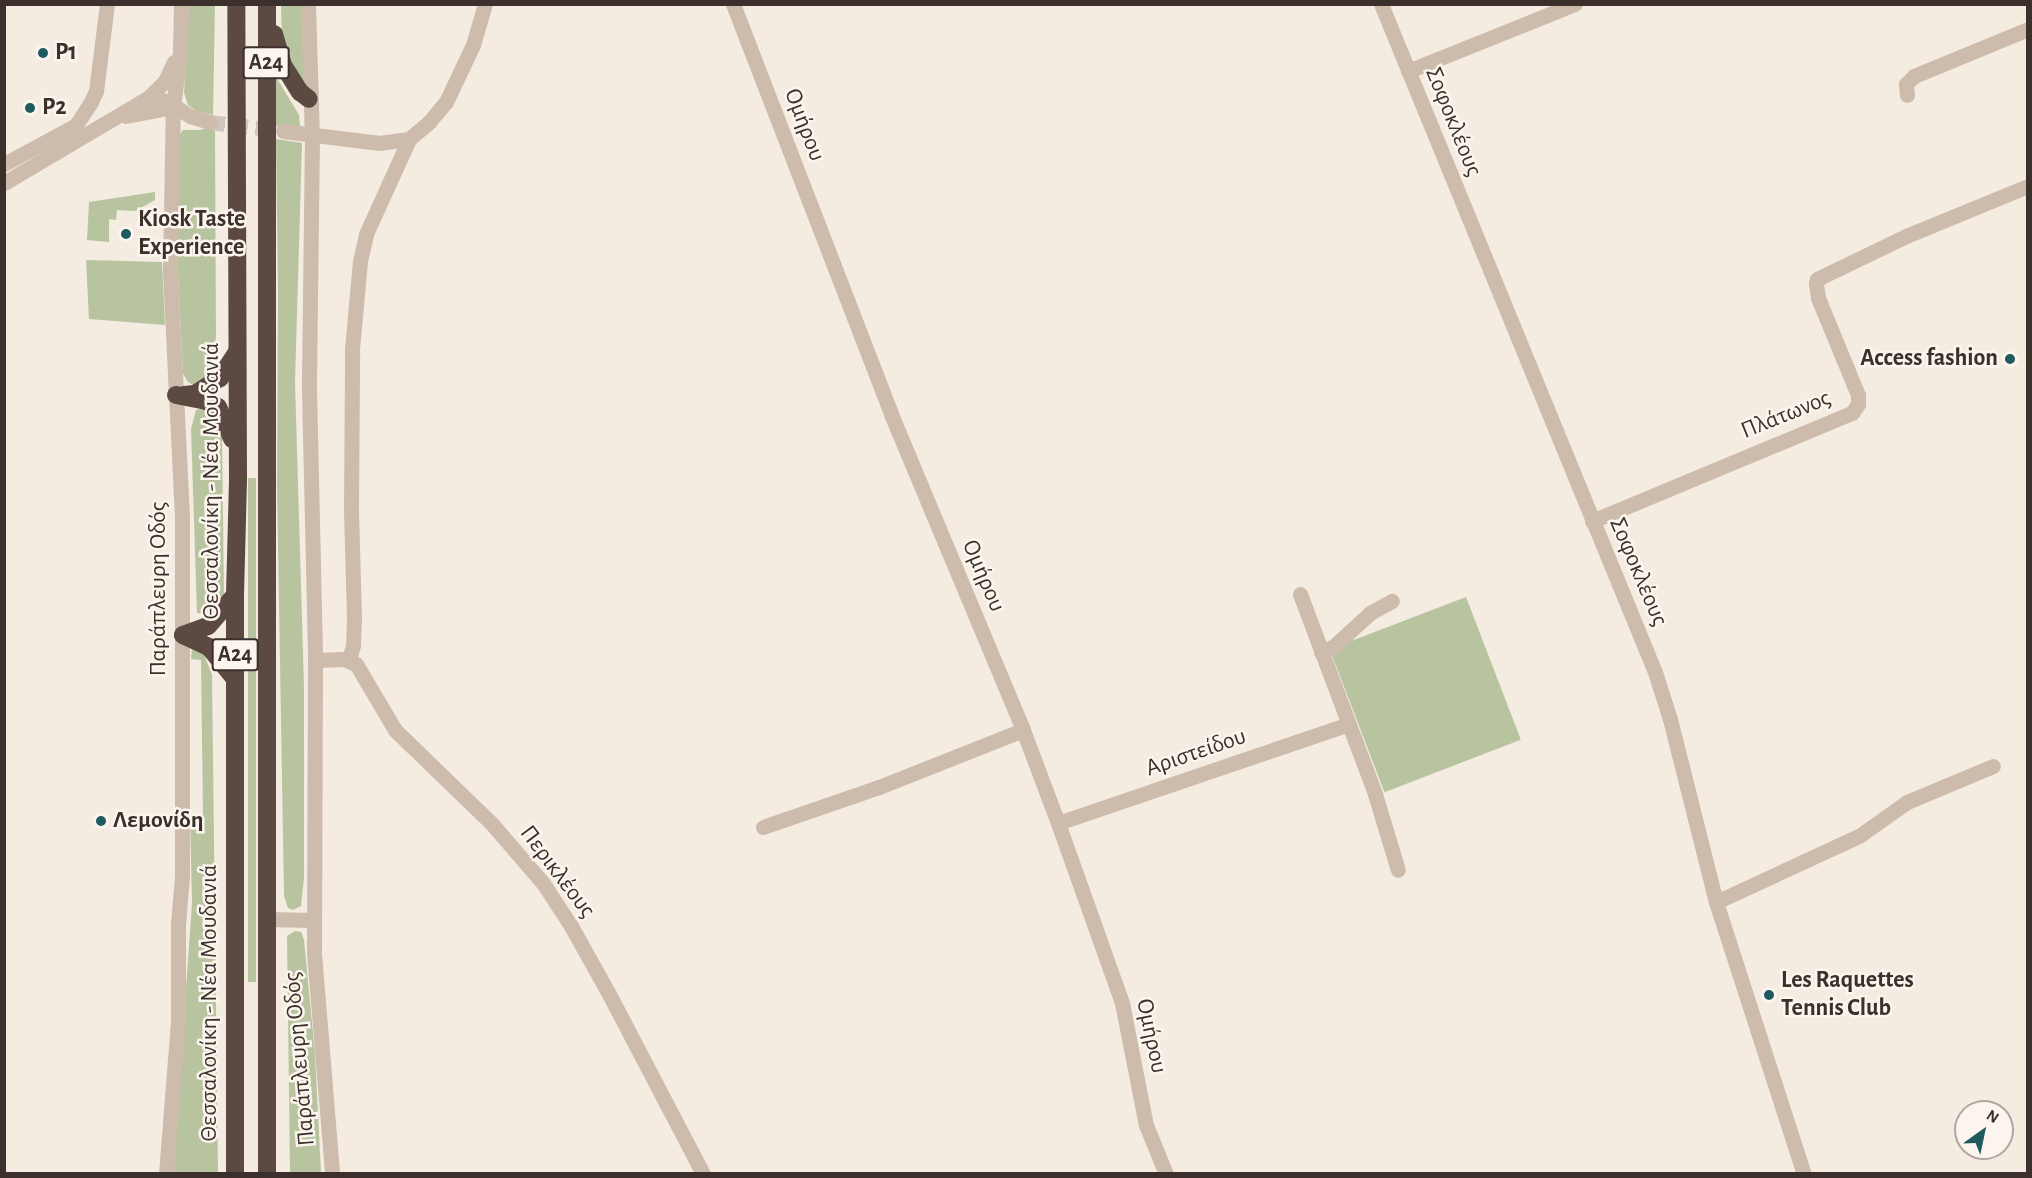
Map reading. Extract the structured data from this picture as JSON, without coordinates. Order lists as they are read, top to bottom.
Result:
{
  "streets": {
    "highway": ["Α24", "Θεσσαλονίκη - Νέα Μουδανιά"],
    "street": [
      "Σοφοκλέους",
      "Ομήρου",
      "Πλάτωνος",
      "Παράπλευρη Οδός",
      "Αριστείδου",
      "Περικλέους"
    ]
  },
  "crossings": [
    ["Σοφοκλέους", "Πλάτωνος"],
    ["Ομήρου", "Αριστείδου"]
  ],
  "places": [
    "P1",
    "P2",
    "Kiosk Taste Experience",
    "Access fashion",
    "Λεμονίδη",
    "Les Raquettes Tennis Club"
  ],
  "north": "top right"
}
